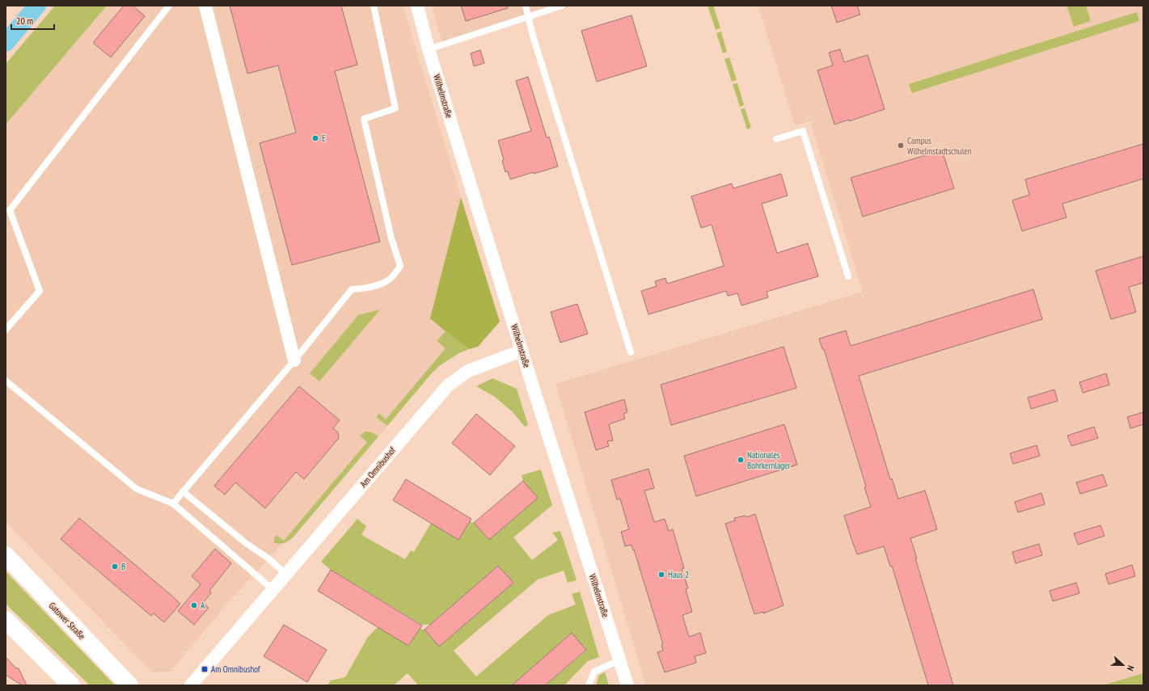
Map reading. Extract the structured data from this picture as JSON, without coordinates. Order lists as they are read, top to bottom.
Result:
{
  "streets": {
    "main road": ["Gatower Straße"],
    "street": ["Wilhelmstraße", "Am Omnibushof"]
  },
  "crossings": [
    ["Wilhelmstraße", "Am Omnibushof"]
  ],
  "places": {
    "other": [
      "E",
      "Campus Wilhelmstadtschulen",
      "Nationales Bohrkernlager",
      "B",
      "Haus 2",
      "A"
    ],
    "transit": ["Am Omnibushof"]
  },
  "scale_bar": "20 m",
  "north": "right"
}
